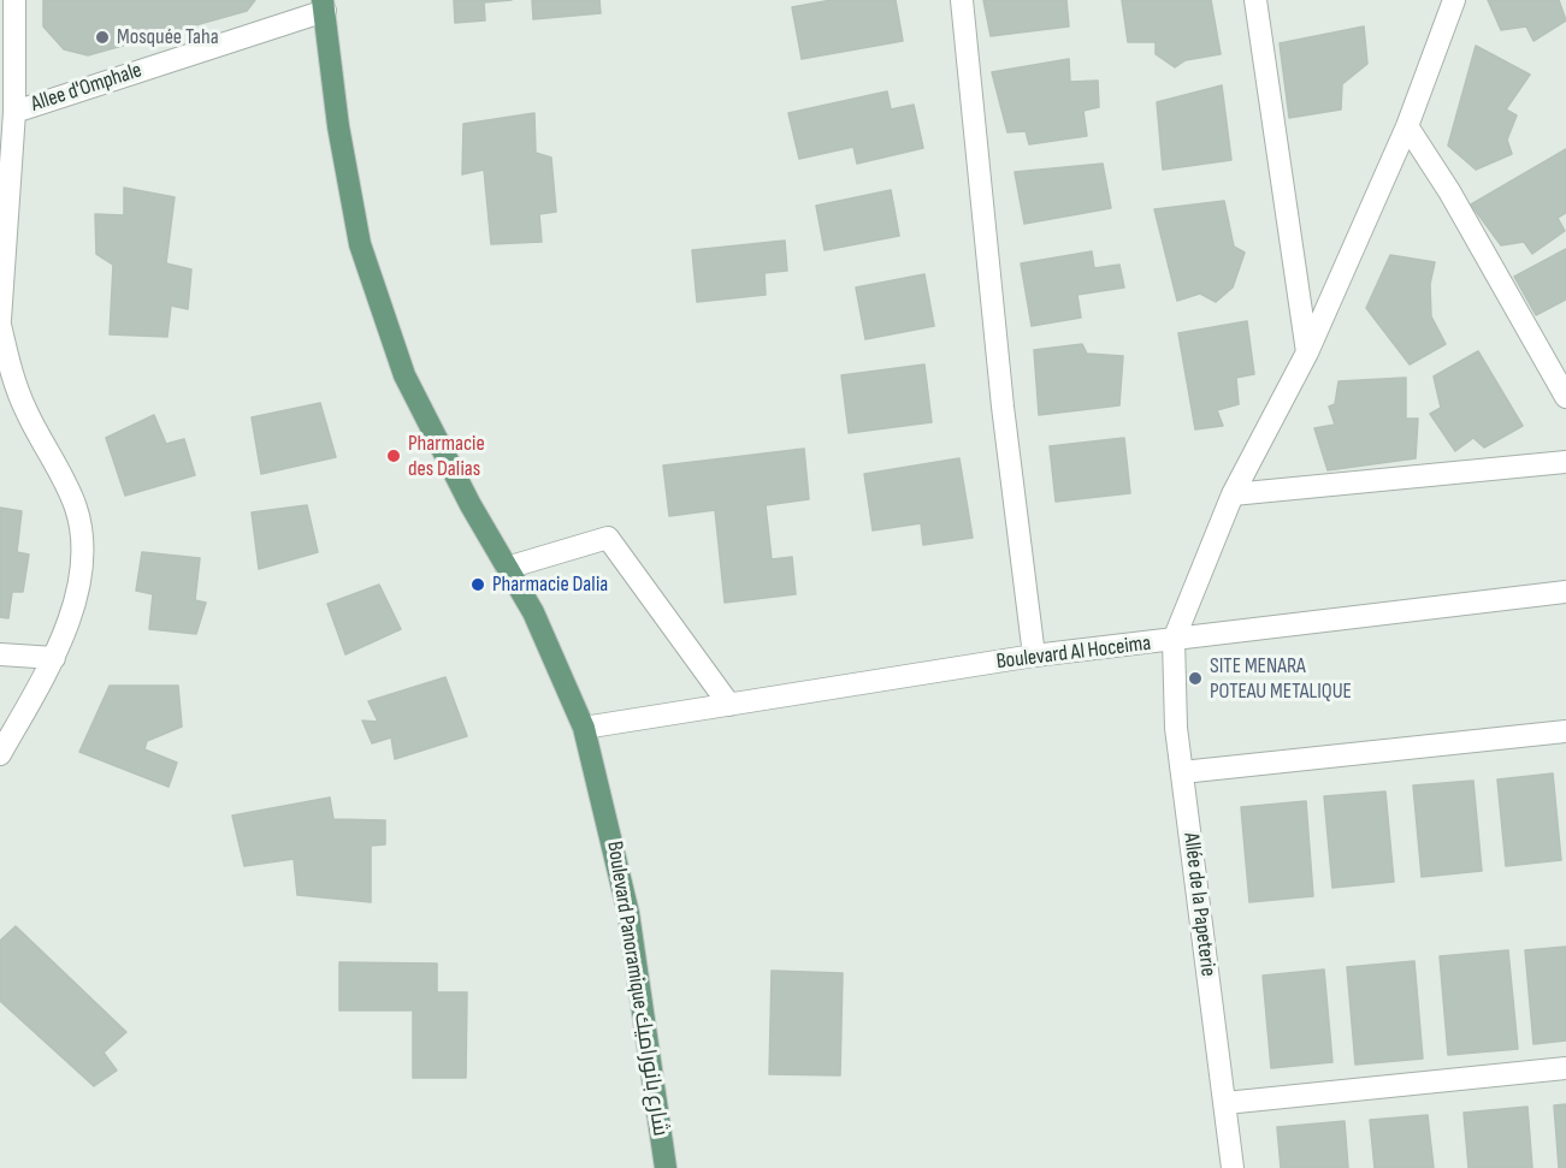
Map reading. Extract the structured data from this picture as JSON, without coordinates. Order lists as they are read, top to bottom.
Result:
{
  "streets": {
    "main road": ["Boulevard Panoramique شارع بانوراميك"],
    "street": ["Allee d'Omphale", "Boulevard Al Hoceima", "Allée de la Papeterie"]
  },
  "crossings": [
    ["Allee d'Omphale", "Boulevard Panoramique شارع بانوراميك"],
    ["Boulevard Al Hoceima", "Allée de la Papeterie"],
    ["Boulevard Al Hoceima", "Boulevard Panoramique شارع بانوراميك"]
  ],
  "places": [
    "Mosquée Taha",
    "Pharmacie des Dalias",
    "Pharmacie Dalia",
    "SITE MENARA POTEAU METALIQUE"
  ]
}
